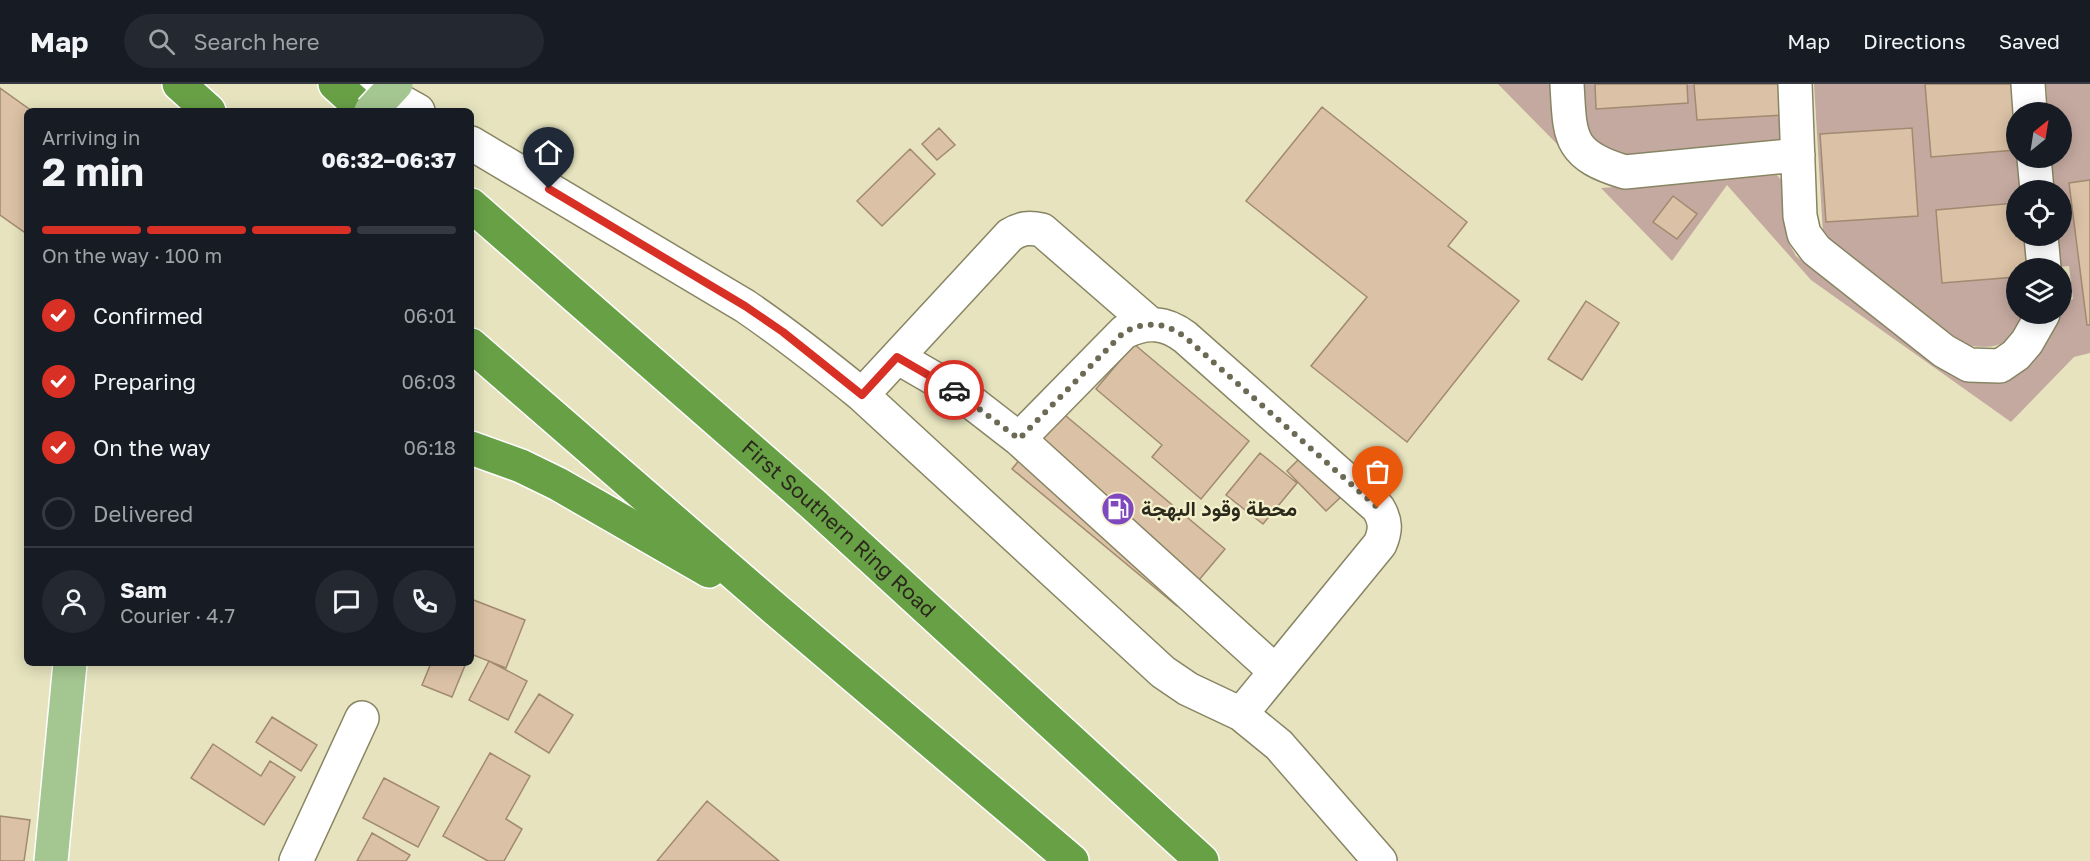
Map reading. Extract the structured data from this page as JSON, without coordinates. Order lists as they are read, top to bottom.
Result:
{
  "streets": {
    "highway": ["First Southern Ring Road"]
  },
  "places": {
    "fuel station": ["محطة وقود البهجة"]
  },
  "north": "top right",
  "page": {
    "header": "Map",
    "search": "Search here",
    "nav": ["Map", "Directions", "Saved"],
    "heading": ["2 min", "Arriving in", "06:32–06:37"],
    "panel": ["Sam", "Courier · 4.7"],
    "bar": "On the way · 100 m",
    "list": [
      ["Confirmed", "06:01"],
      ["Preparing", "06:03"],
      ["On the way", "06:18"],
      "Delivered"
    ]
  }
}
